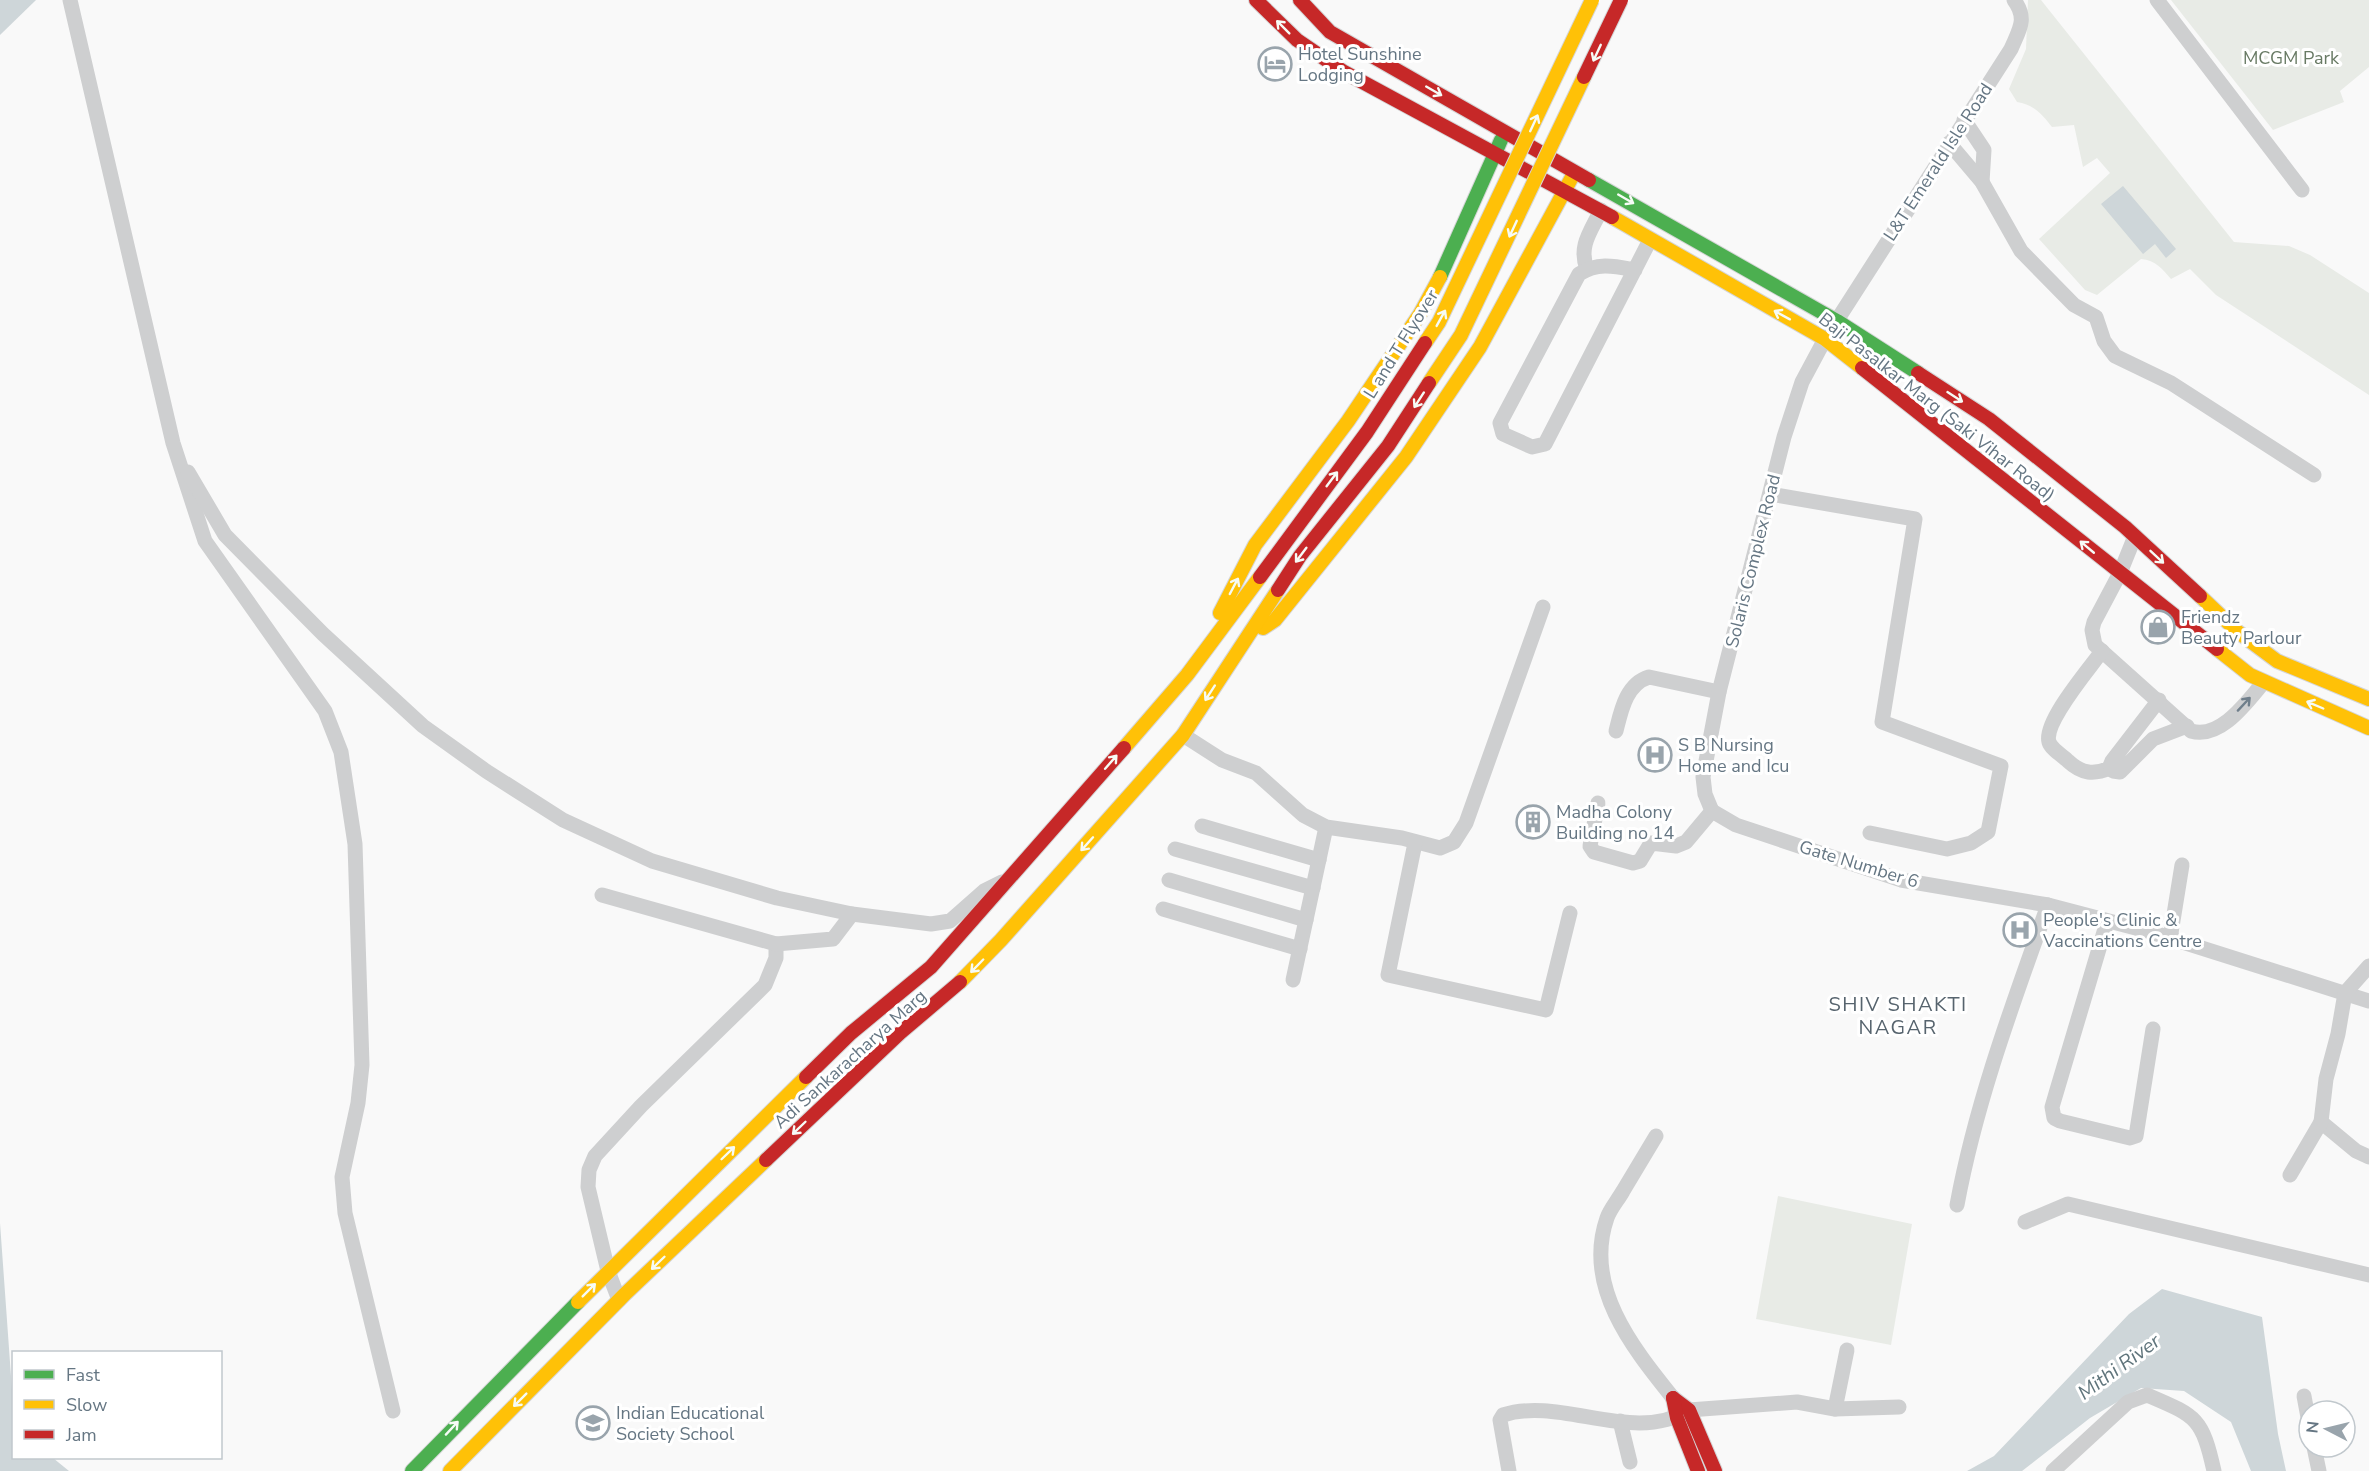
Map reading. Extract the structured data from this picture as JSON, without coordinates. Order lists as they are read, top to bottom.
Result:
{
  "streets": {
    "main road": ["L and T Flyover", "Baji Pasalkar Marg (Saki Vihar Road)", "Adi Sankaracharya Marg"],
    "street": ["L&T Emerald Isle Road", "Solaris Complex Road", "Gate Number 6"]
  },
  "crossings": [
    ["L&T Emerald Isle Road", "Baji Pasalkar Marg (Saki Vihar Road)"],
    ["L&T Emerald Isle Road", "Solaris Complex Road"],
    ["L and T Flyover", "Adi Sankaracharya Marg"],
    ["Baji Pasalkar Marg (Saki Vihar Road)", "Solaris Complex Road"],
    ["Solaris Complex Road", "Gate Number 6"]
  ],
  "districts": ["SHIV SHAKTI NAGAR"],
  "water": ["Mithi River"],
  "parks": ["MCGM Park"],
  "places": {
    "hotel": ["Hotel Sunshine Lodging"],
    "shop": ["Friendz Beauty Parlour"],
    "hospital": ["S B Nursing Home and Icu", "People's Clinic & Vaccinations Centre"],
    "building": ["Madha Colony Building no 14"],
    "school or university": ["Indian Educational Society School"]
  },
  "legend": ["Fast", "Slow", "Jam"],
  "north": "left"
}
